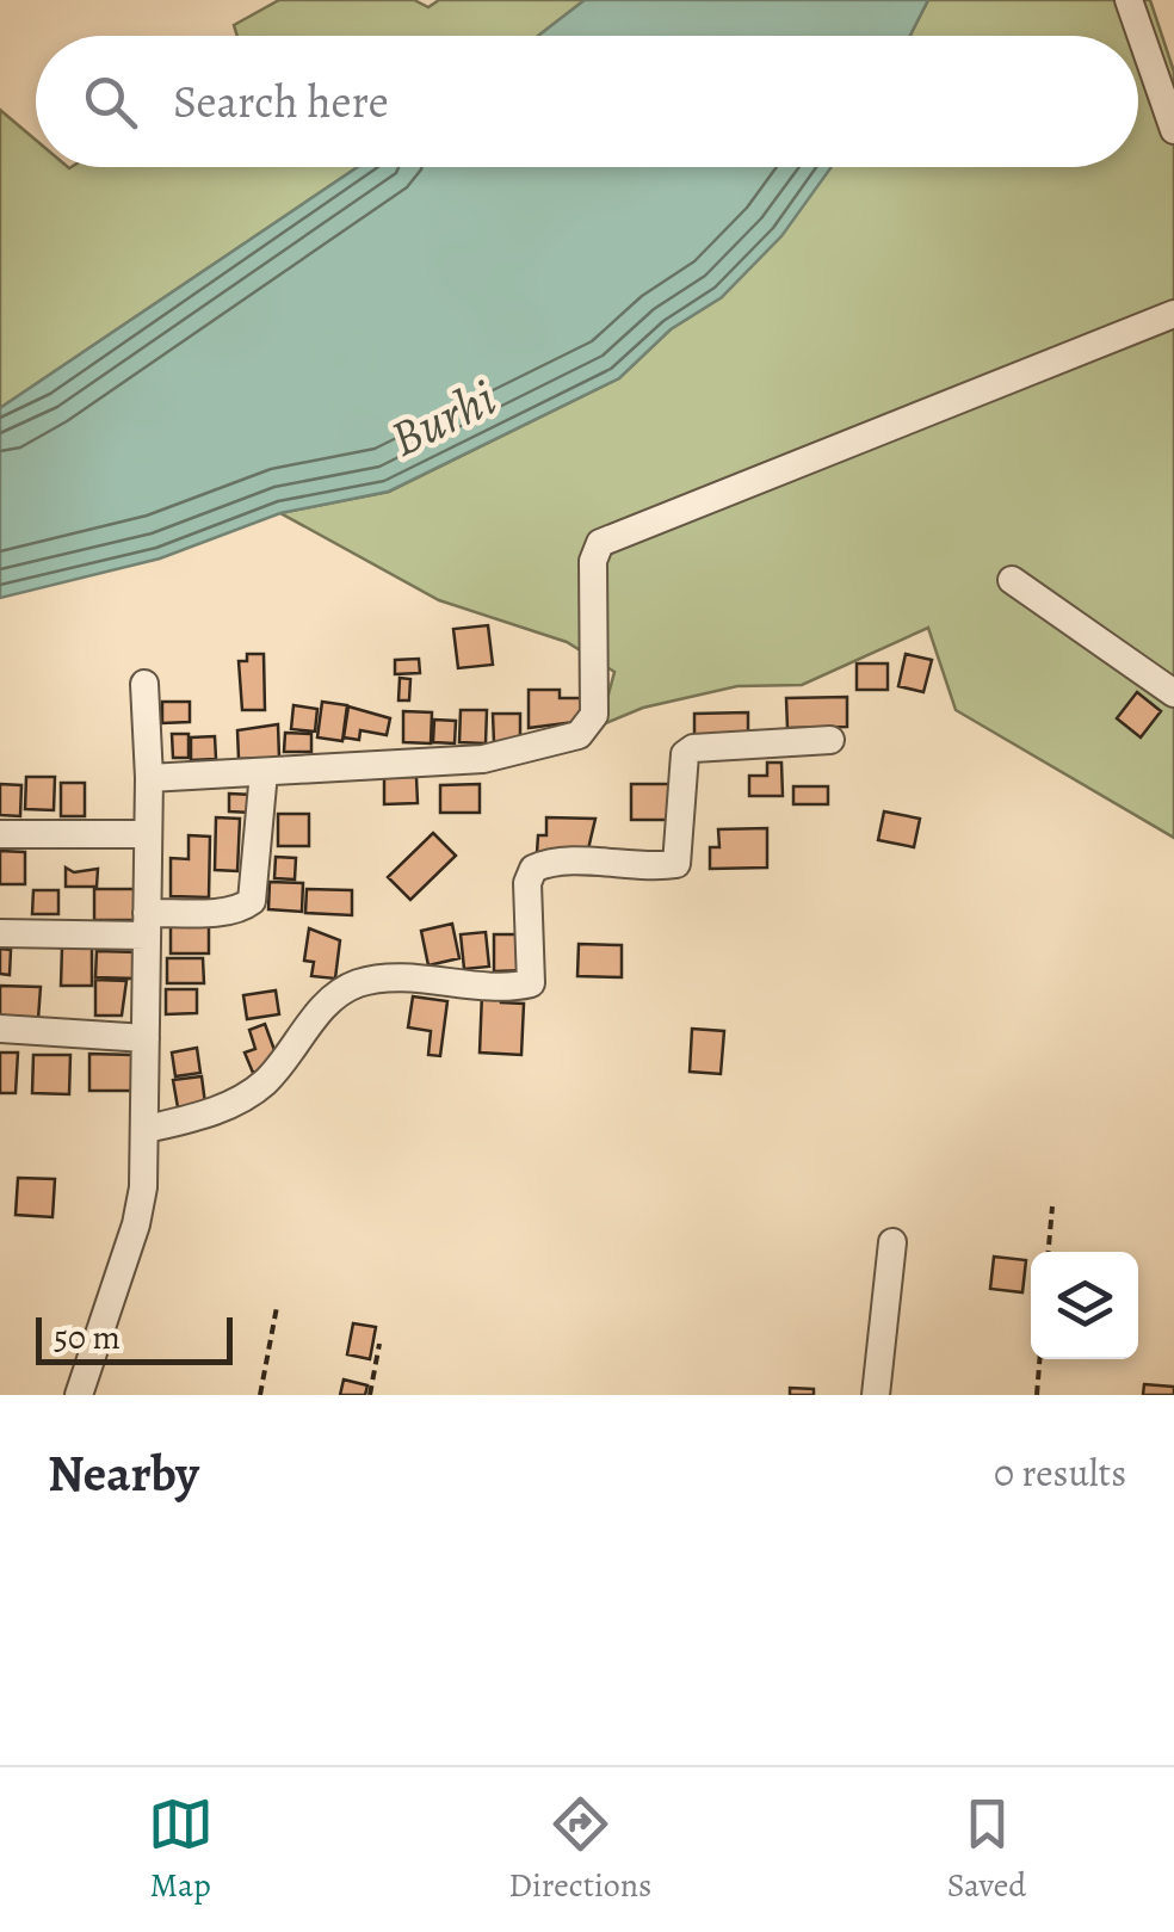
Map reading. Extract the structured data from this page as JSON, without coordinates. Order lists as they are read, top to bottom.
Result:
{
  "water": ["Burhi"],
  "scale_bar": "50 m",
  "page": {
    "search": "Search here",
    "scale": "50 m",
    "heading": ["Nearby", "0 results"],
    "nav": ["Map", "Directions", "Saved"]
  }
}
